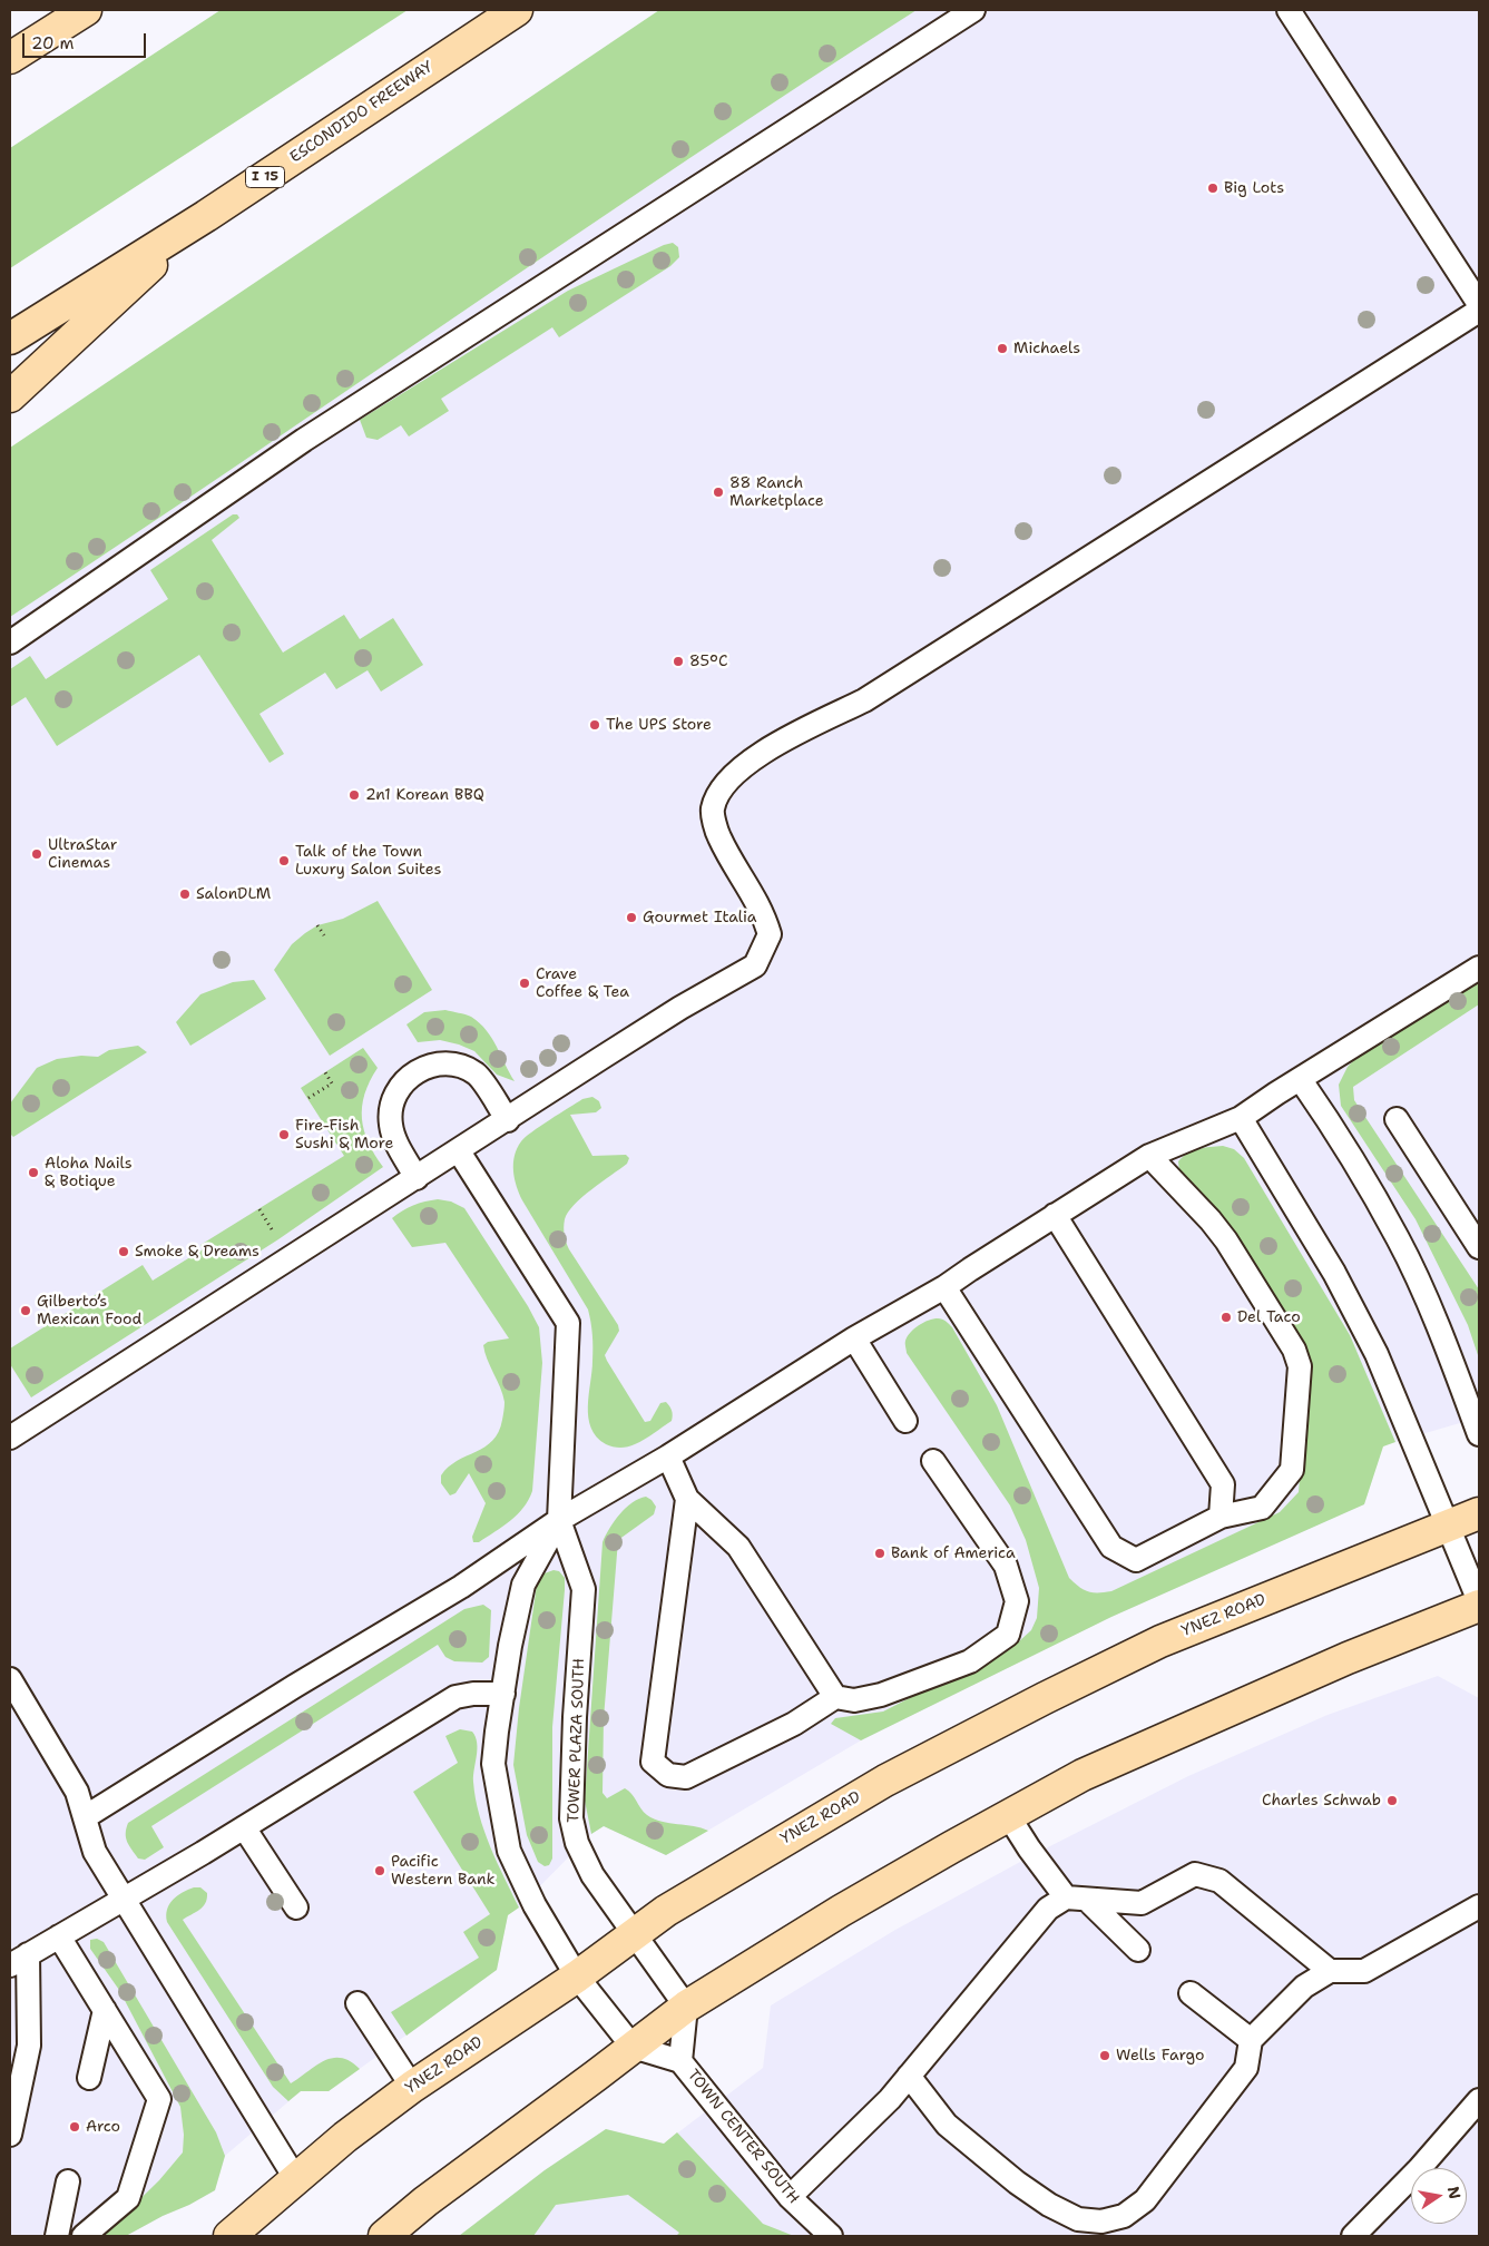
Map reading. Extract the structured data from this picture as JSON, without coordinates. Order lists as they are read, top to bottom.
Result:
{
  "streets": {
    "main road": ["ESCONDIDO FREEWAY", "I 15", "YNEZ ROAD"],
    "lane": ["TOWER PLAZA SOUTH", "TOWN CENTER SOUTH"]
  },
  "crossings": [
    ["YNEZ ROAD", "TOWER PLAZA SOUTH"],
    ["TOWER PLAZA SOUTH", "TOWN CENTER SOUTH"]
  ],
  "places": [
    "Big Lots",
    "Michaels",
    "88 Ranch Marketplace",
    "85°C",
    "The UPS Store",
    "2n1 Korean BBQ",
    "UltraStar Cinemas",
    "Talk of the Town Luxury Salon Suites",
    "SalonDLM",
    "Gourmet Italia",
    "Crave Coffee & Tea",
    "Fire-Fish Sushi & More",
    "Aloha Nails & Botique",
    "Smoke & Dreams",
    "Gilberto’s Mexican Food",
    "Del Taco",
    "Bank of America",
    "Charles Schwab",
    "Pacific Western Bank",
    "Wells Fargo",
    "Arco"
  ],
  "scale_bar": "20 m",
  "north": "right"
}
